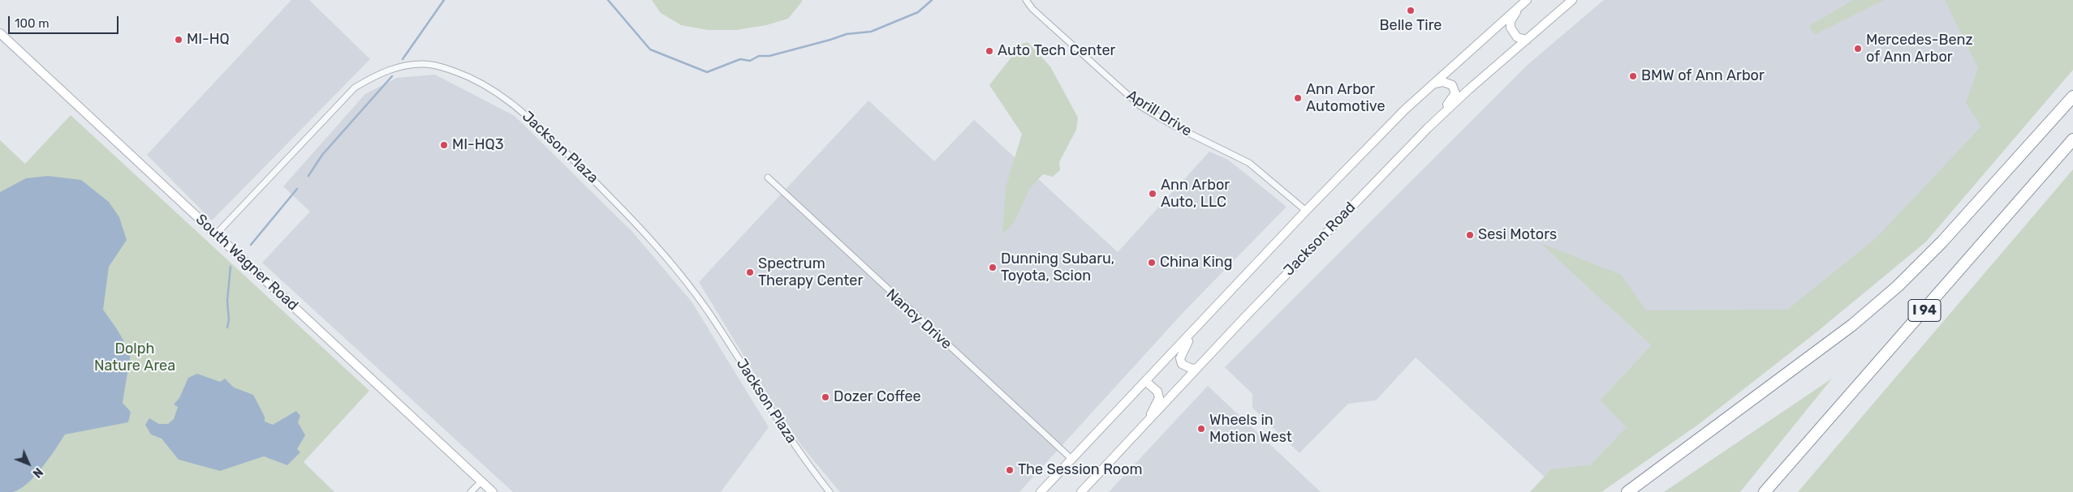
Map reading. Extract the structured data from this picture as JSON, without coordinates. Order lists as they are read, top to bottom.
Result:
{
  "streets": {
    "highway": ["I 94"],
    "main road": ["Jackson Road", "South Wagner Road"],
    "street": ["Aprill Drive", "Jackson Plaza", "Nancy Drive"]
  },
  "crossings": [
    ["Aprill Drive", "Jackson Road"],
    ["Jackson Plaza", "South Wagner Road"],
    ["Jackson Road", "Nancy Drive"]
  ],
  "parks": ["Dolph Nature Area"],
  "places": [
    "Belle Tire",
    "MI-HQ",
    "Mercedes-Benz of Ann Arbor",
    "Auto Tech Center",
    "BMW of Ann Arbor",
    "Ann Arbor Automotive",
    "MI-HQ3",
    "Ann Arbor Auto, LLC",
    "Sesi Motors",
    "China King",
    "Dunning Subaru, Toyota, Scion",
    "Spectrum Therapy Center",
    "Dozer Coffee",
    "Wheels in Motion West",
    "The Session Room"
  ],
  "scale_bar": "100 m",
  "north": "bottom right"
}
